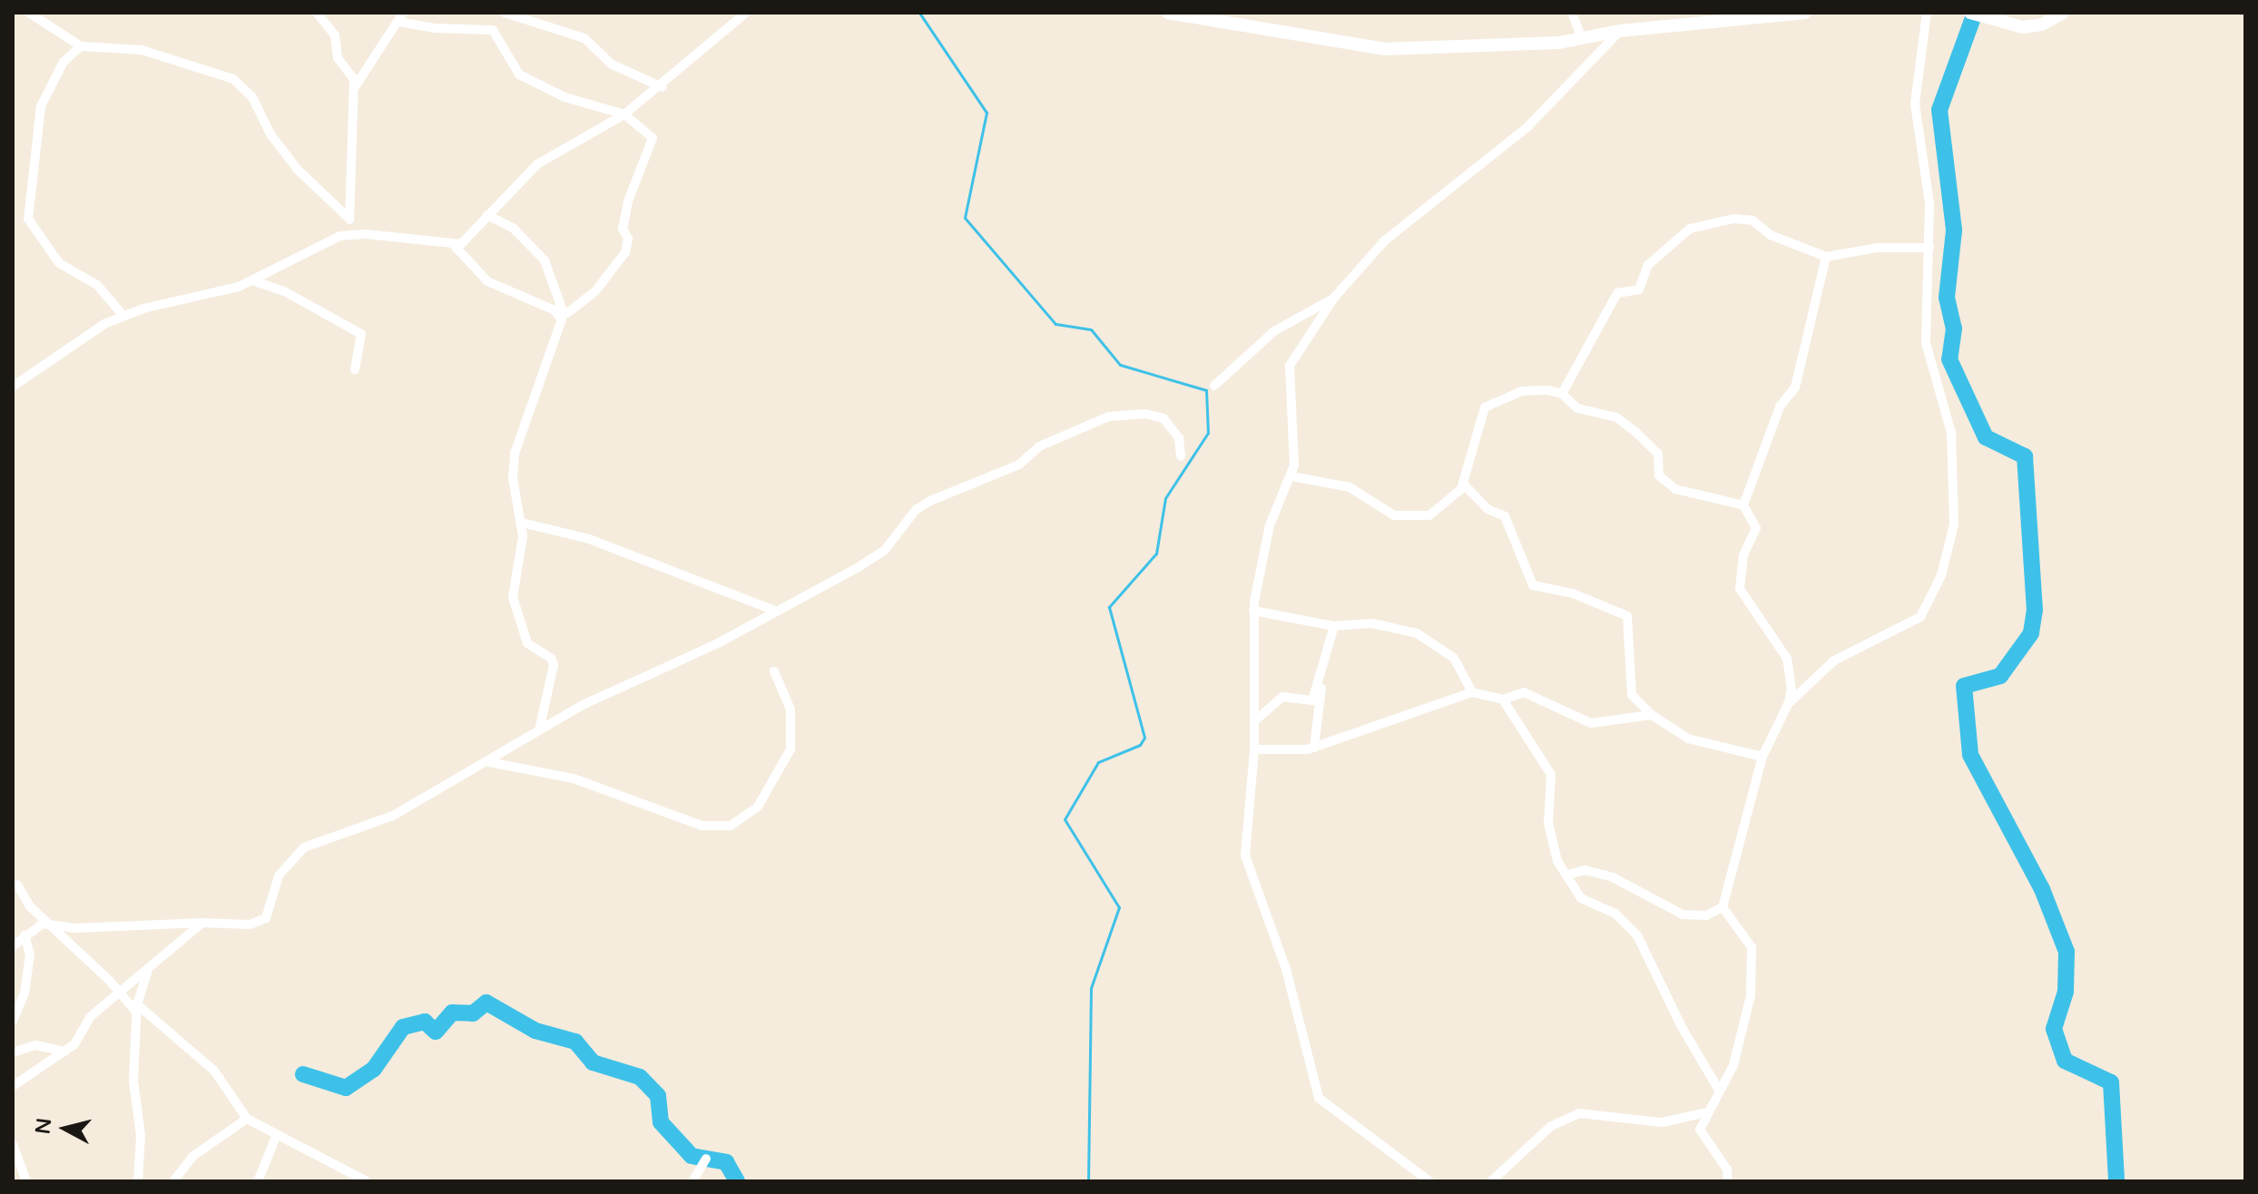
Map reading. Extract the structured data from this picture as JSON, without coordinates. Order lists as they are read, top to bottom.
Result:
{
  "north": "left"
}
